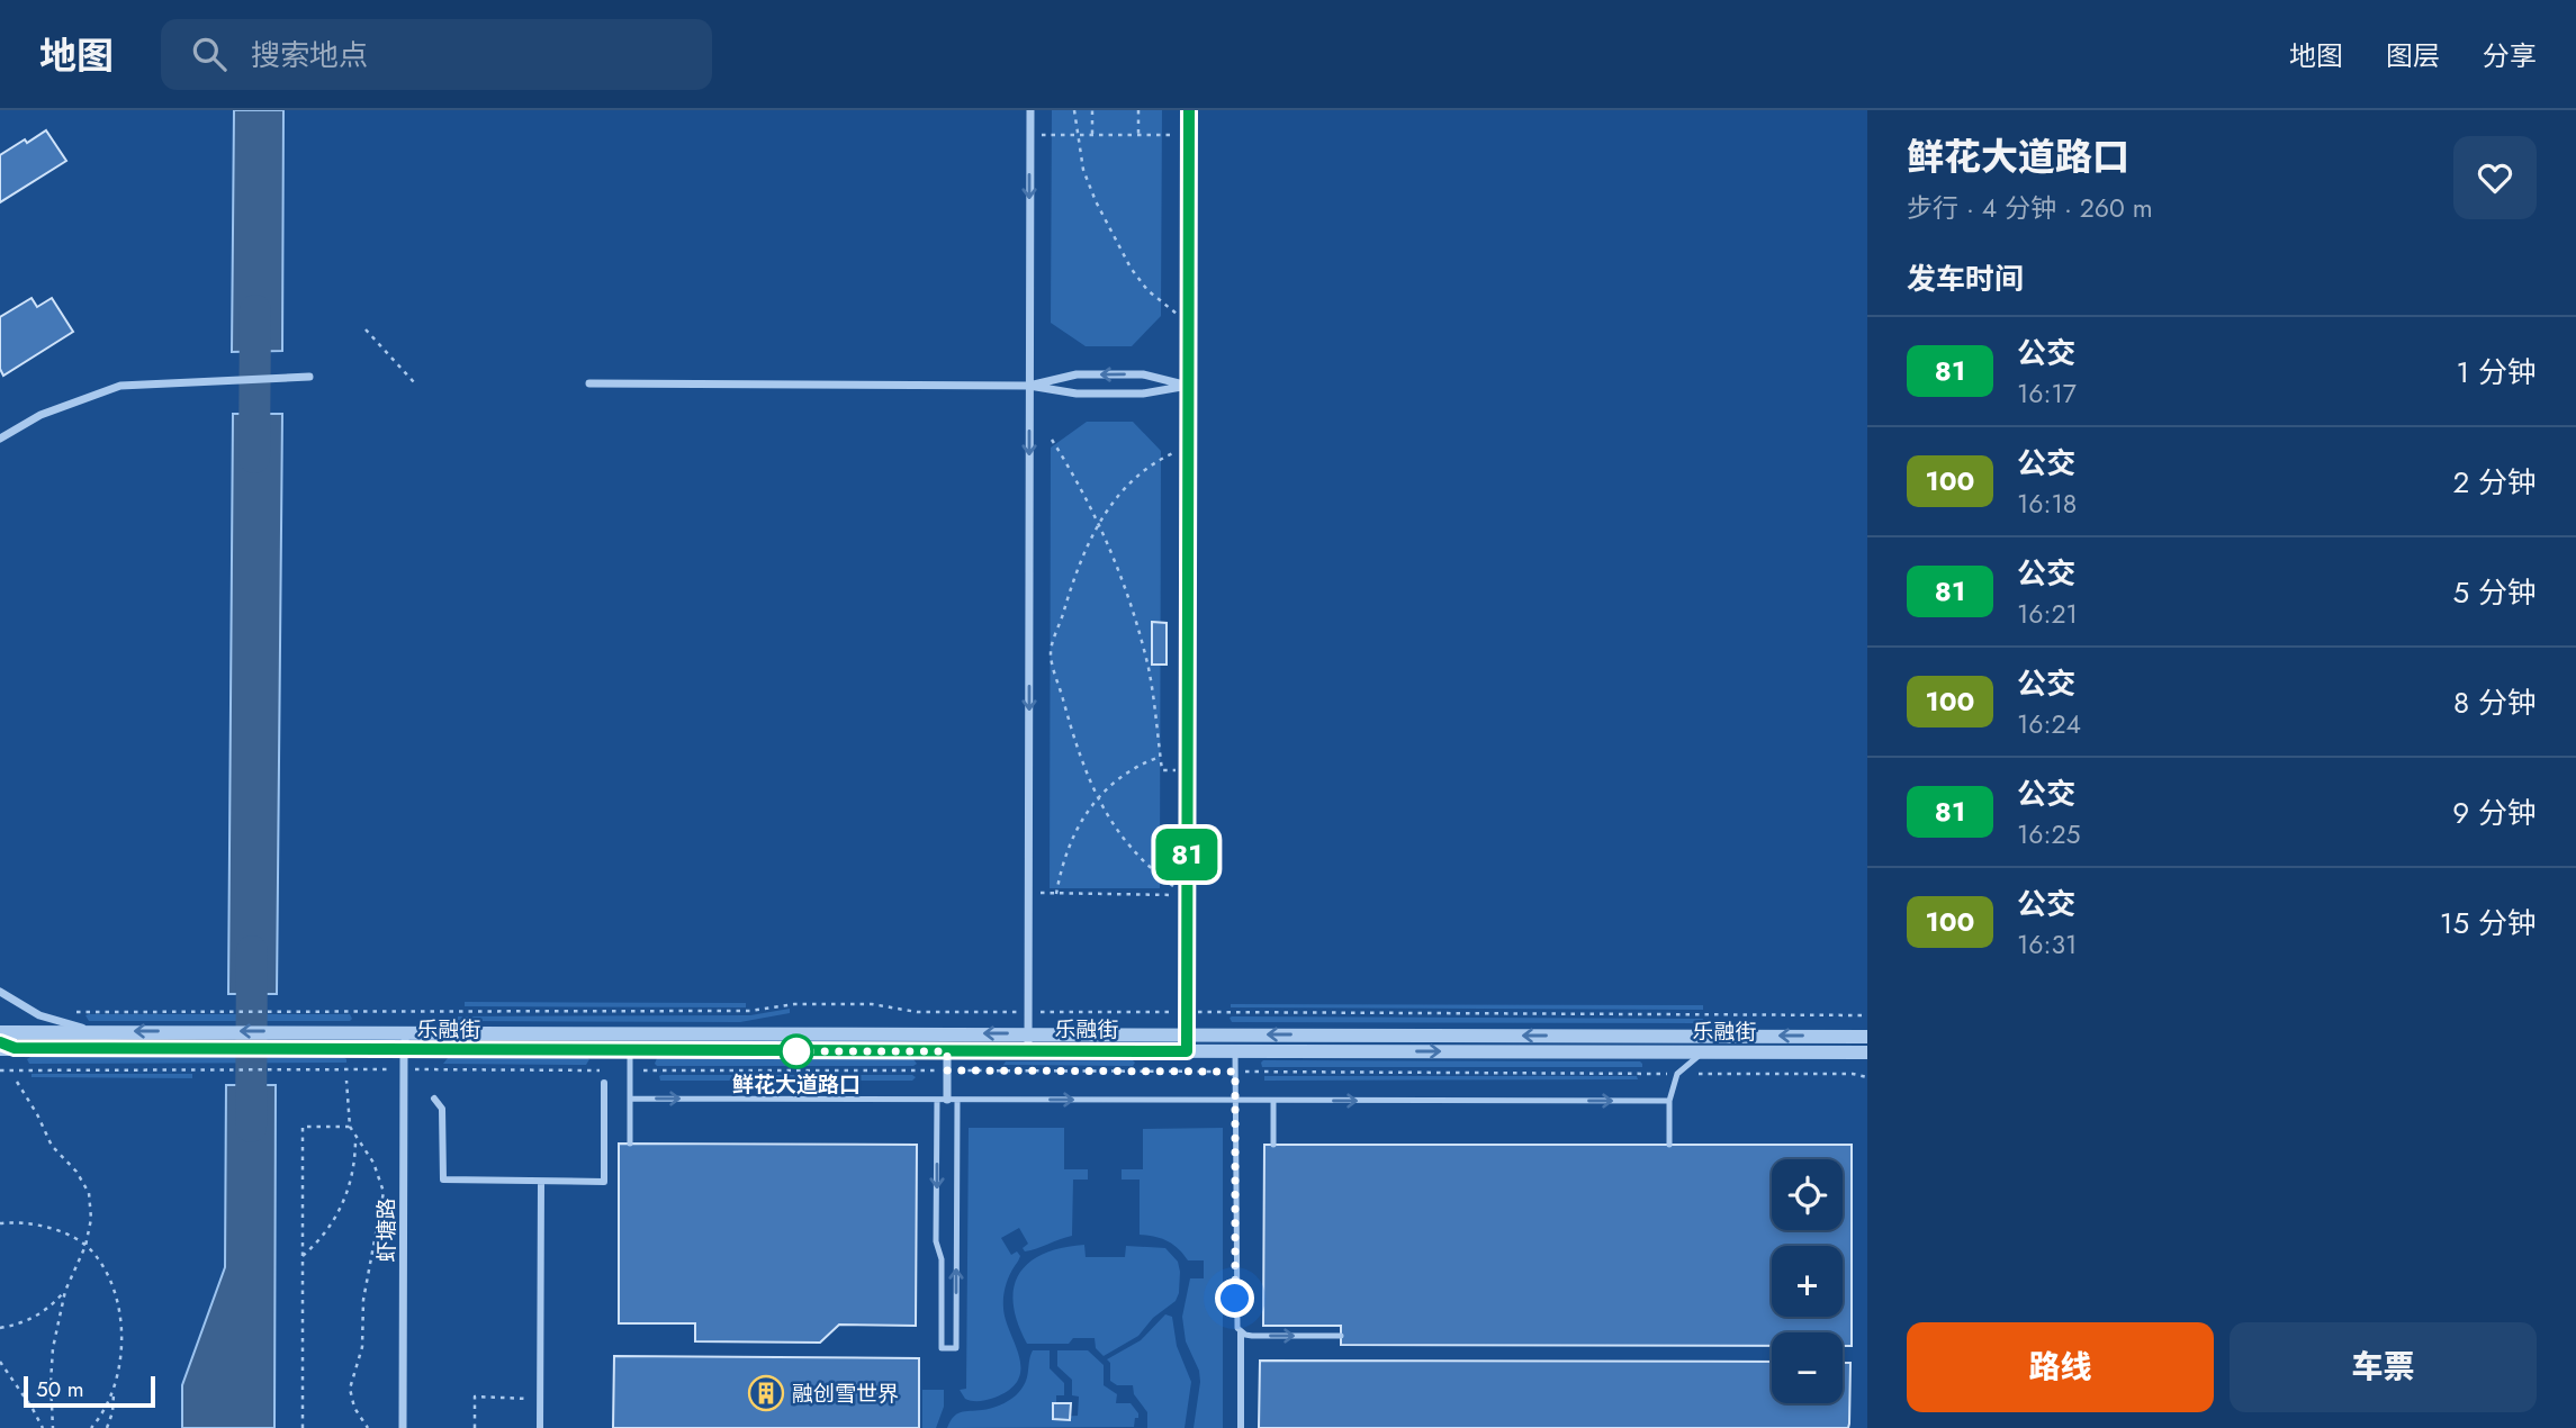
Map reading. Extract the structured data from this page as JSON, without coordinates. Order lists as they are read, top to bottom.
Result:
{
  "streets": {
    "street": ["乐融街", "虾塘路"]
  },
  "crossings": [
    ["乐融街", "虾塘路"]
  ],
  "places": {
    "other": ["鲜花大道路口"],
    "building": ["融创雪世界"]
  },
  "lines": ["bus line 81"],
  "scale_bar": "50 m",
  "page": {
    "header": "地图",
    "search": "搜索地点",
    "nav": ["地图", "图层", "分享"],
    "on_map": "81",
    "heading": [
      ["鲜花大道路口", "步行 · 4 分钟 · 260 m"],
      "发车时间"
    ],
    "list": [
      {
        "mark": "81",
        "name": "公交",
        "note": "16:17",
        "value": "1 分钟"
      },
      {
        "mark": "100",
        "name": "公交",
        "note": "16:18",
        "value": "2 分钟"
      },
      {
        "mark": "81",
        "name": "公交",
        "note": "16:21",
        "value": "5 分钟"
      },
      {
        "mark": "100",
        "name": "公交",
        "note": "16:24",
        "value": "8 分钟"
      },
      {
        "mark": "81",
        "name": "公交",
        "note": "16:25",
        "value": "9 分钟"
      },
      {
        "mark": "100",
        "name": "公交",
        "note": "16:31",
        "value": "15 分钟"
      }
    ],
    "map_buttons": ["+", "−"],
    "buttons": ["路线", "车票"],
    "scale": "50 m"
  }
}
